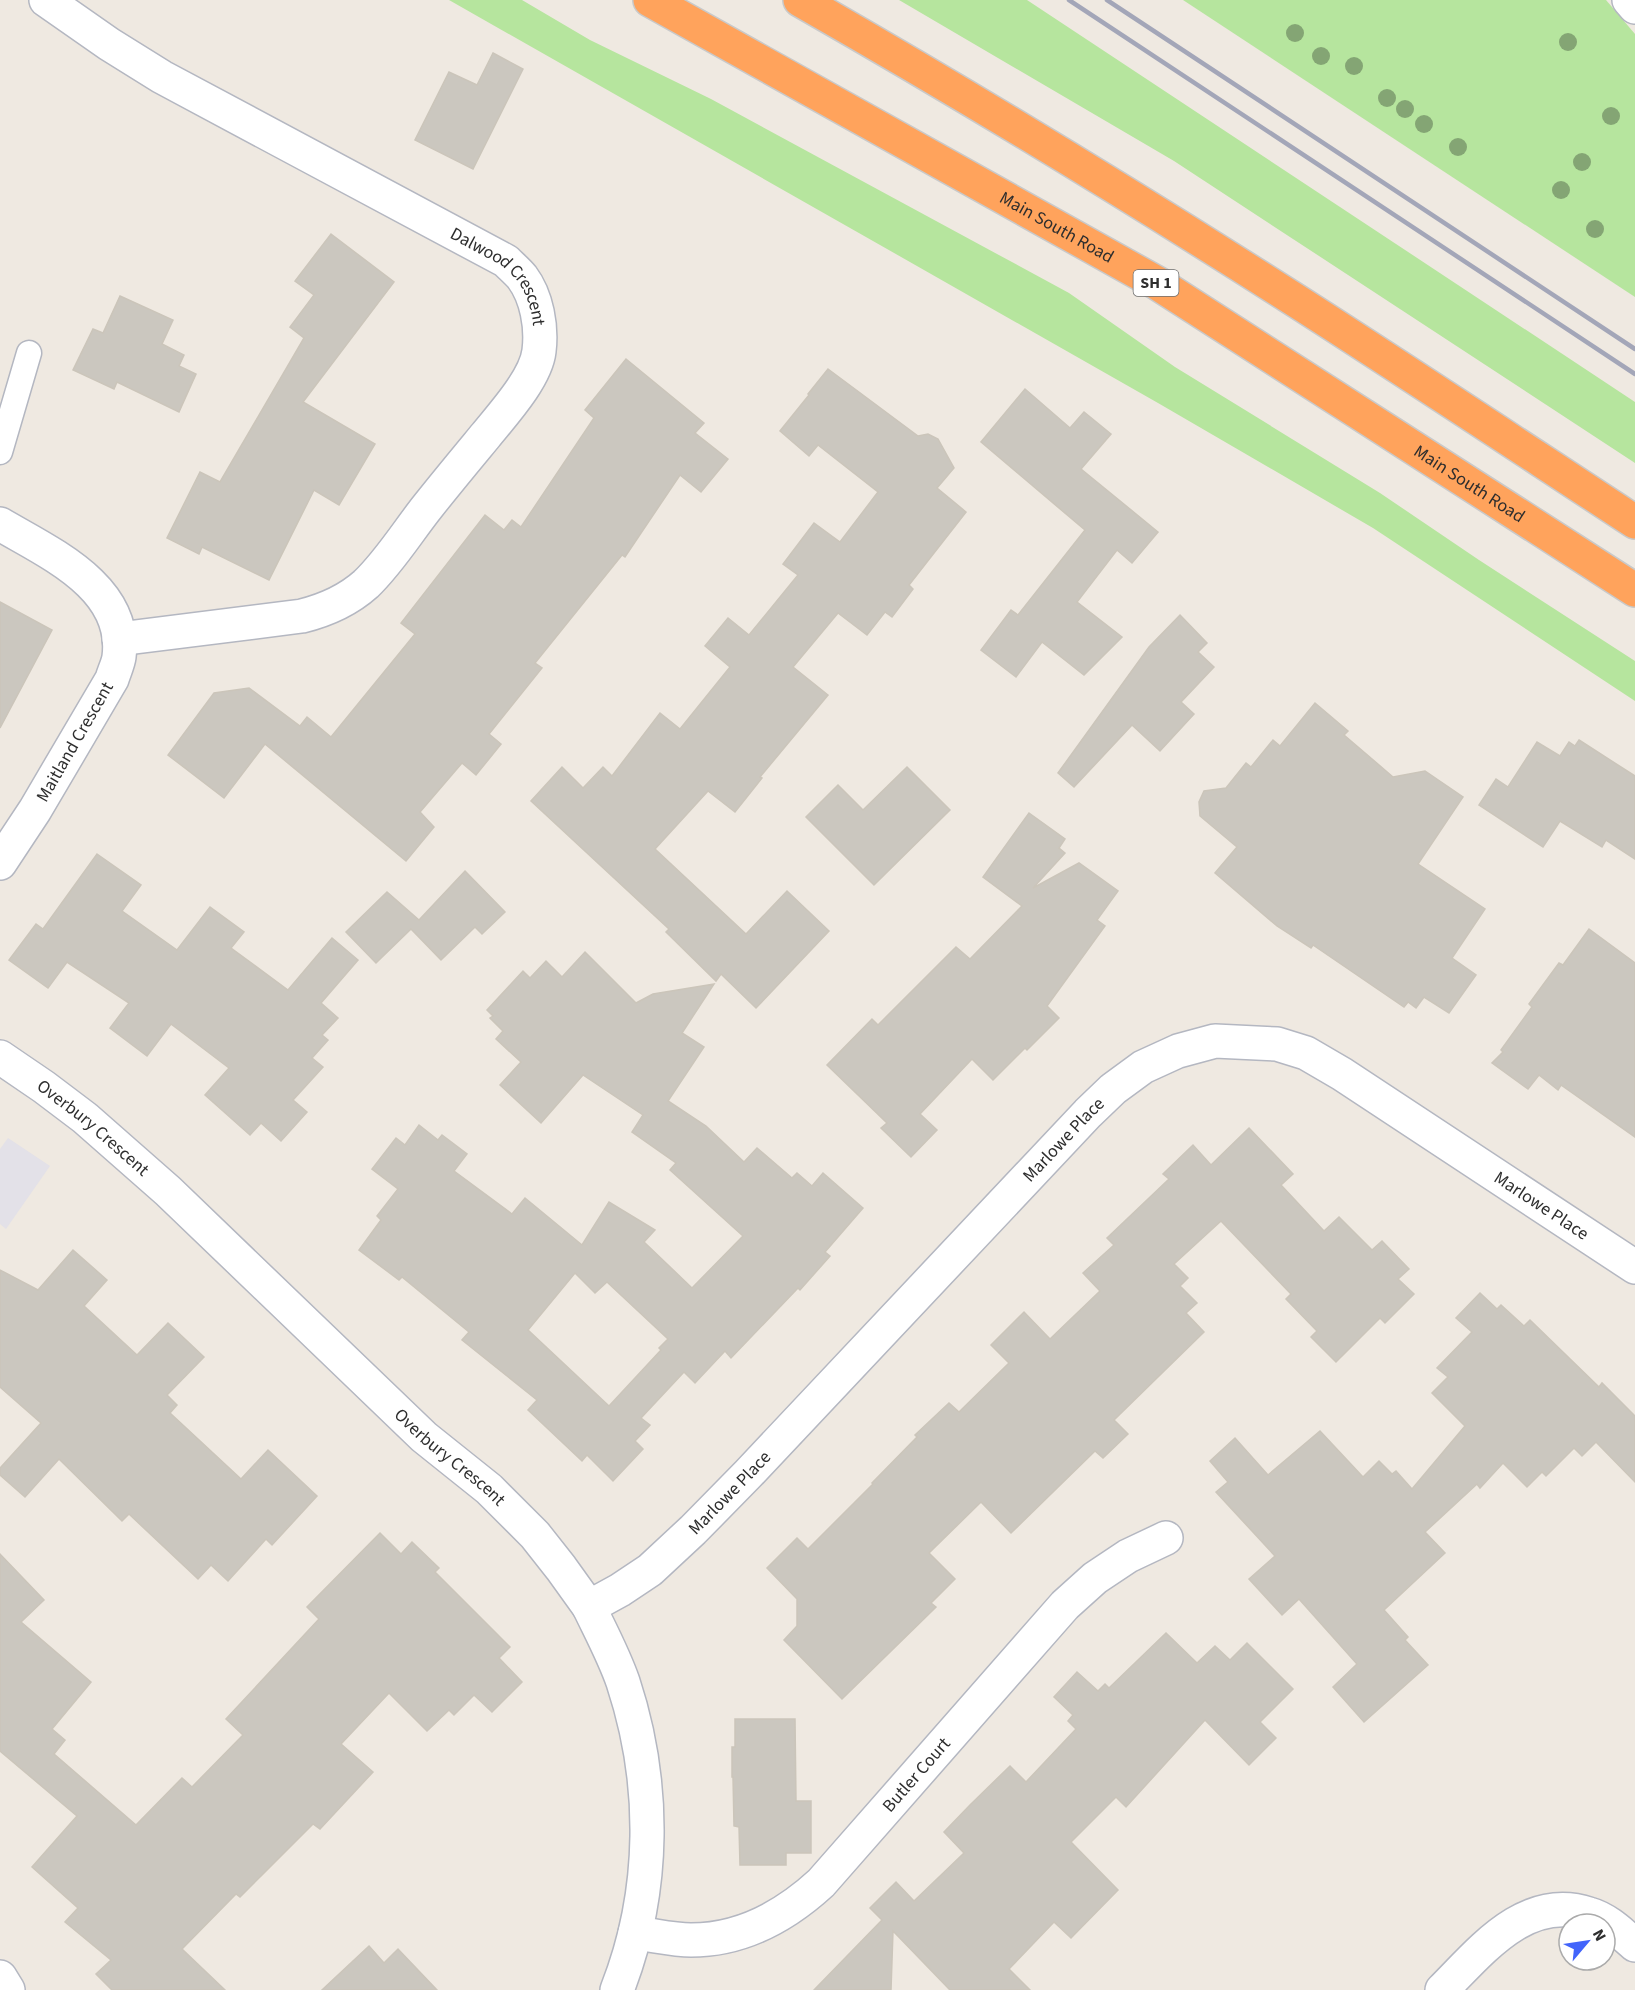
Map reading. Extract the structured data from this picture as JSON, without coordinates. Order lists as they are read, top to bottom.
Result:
{
  "streets": {
    "highway": ["Main South Road", "SH 1"],
    "street": [
      "Dalwood Crescent",
      "Maitland Crescent",
      "Overbury Crescent",
      "Marlowe Place",
      "Butler Court"
    ]
  },
  "crossings": [
    ["Dalwood Crescent", "Maitland Crescent"],
    ["Overbury Crescent", "Marlowe Place"],
    ["Overbury Crescent", "Butler Court"]
  ],
  "north": "top right"
}
